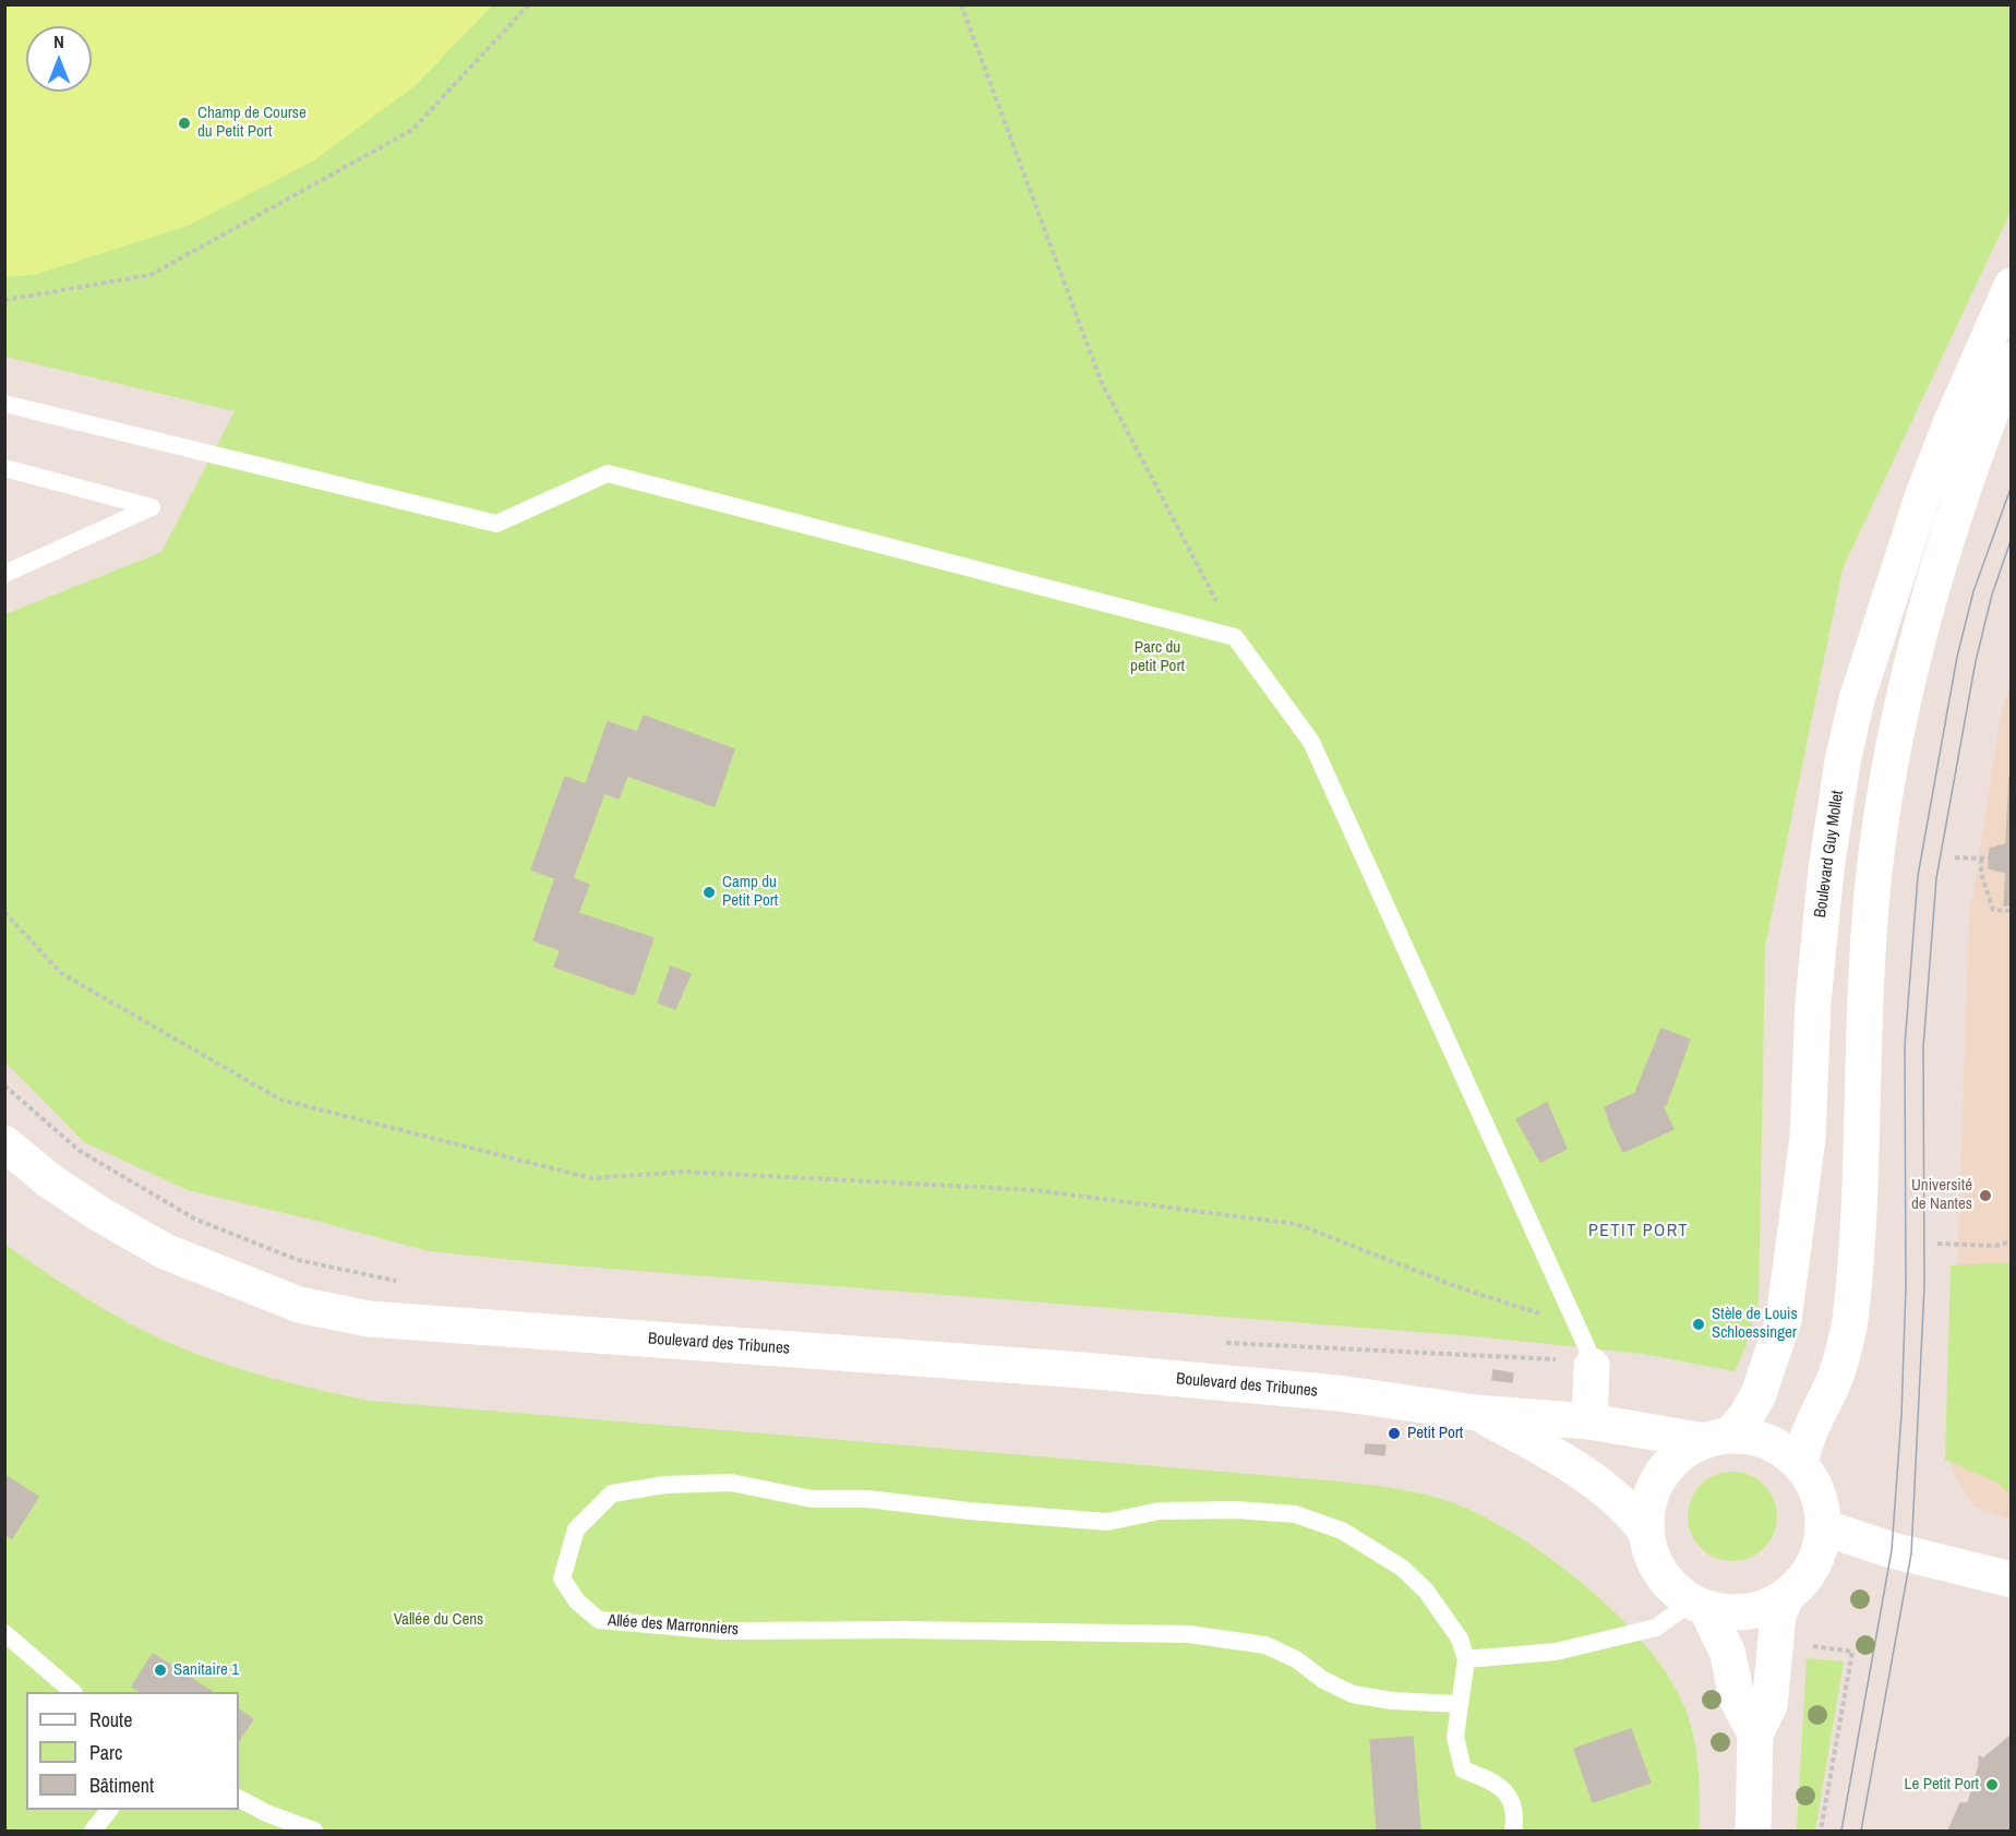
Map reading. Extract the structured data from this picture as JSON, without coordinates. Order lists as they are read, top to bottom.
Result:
{
  "streets": {
    "main road": ["Boulevard Guy Mollet", "Boulevard des Tribunes"],
    "lane": ["Allée des Marronniers"]
  },
  "crossings": [
    ["Boulevard Guy Mollet", "Boulevard des Tribunes"]
  ],
  "districts": ["PETIT PORT"],
  "parks": ["Parc du petit Port", "Vallée du Cens"],
  "places": [
    "Champ de Course du Petit Port",
    "Camp du Petit Port",
    "Université de Nantes",
    "Stèle de Louis Schloessinger",
    "Petit Port",
    "Sanitaire 1",
    "Le Petit Port"
  ],
  "legend": ["Route", "Parc", "Bâtiment"],
  "north": "top"
}
